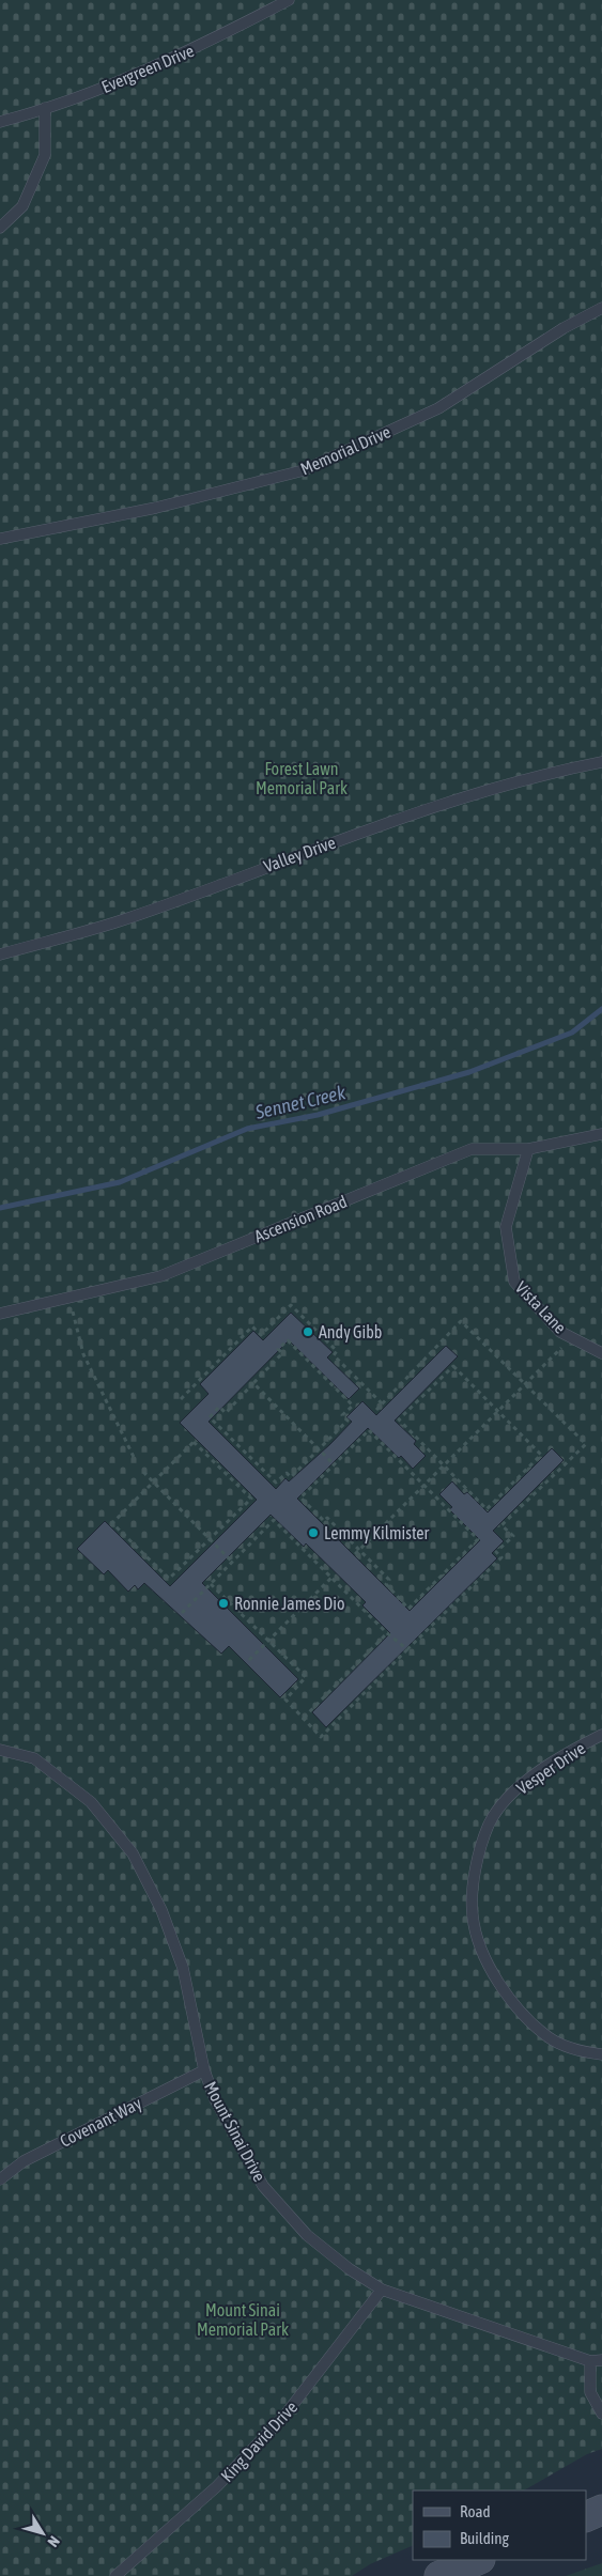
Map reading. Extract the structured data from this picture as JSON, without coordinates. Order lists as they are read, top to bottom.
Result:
{
  "streets": {
    "lane": [
      "Evergreen Drive",
      "Memorial Drive",
      "Valley Drive",
      "Ascension Road",
      "Vista Lane",
      "Vesper Drive",
      "Covenant Way",
      "Mount Sinai Drive",
      "King David Drive"
    ]
  },
  "crossings": [
    ["Ascension Road", "Vista Lane"],
    ["Covenant Way", "Mount Sinai Drive"],
    ["Mount Sinai Drive", "King David Drive"]
  ],
  "water": ["Sennet Creek"],
  "parks": ["Forest Lawn Memorial Park", "Mount Sinai Memorial Park"],
  "places": ["Andy Gibb", "Lemmy Kilmister", "Ronnie James Dio"],
  "legend": ["Road", "Building"],
  "north": "bottom right"
}
